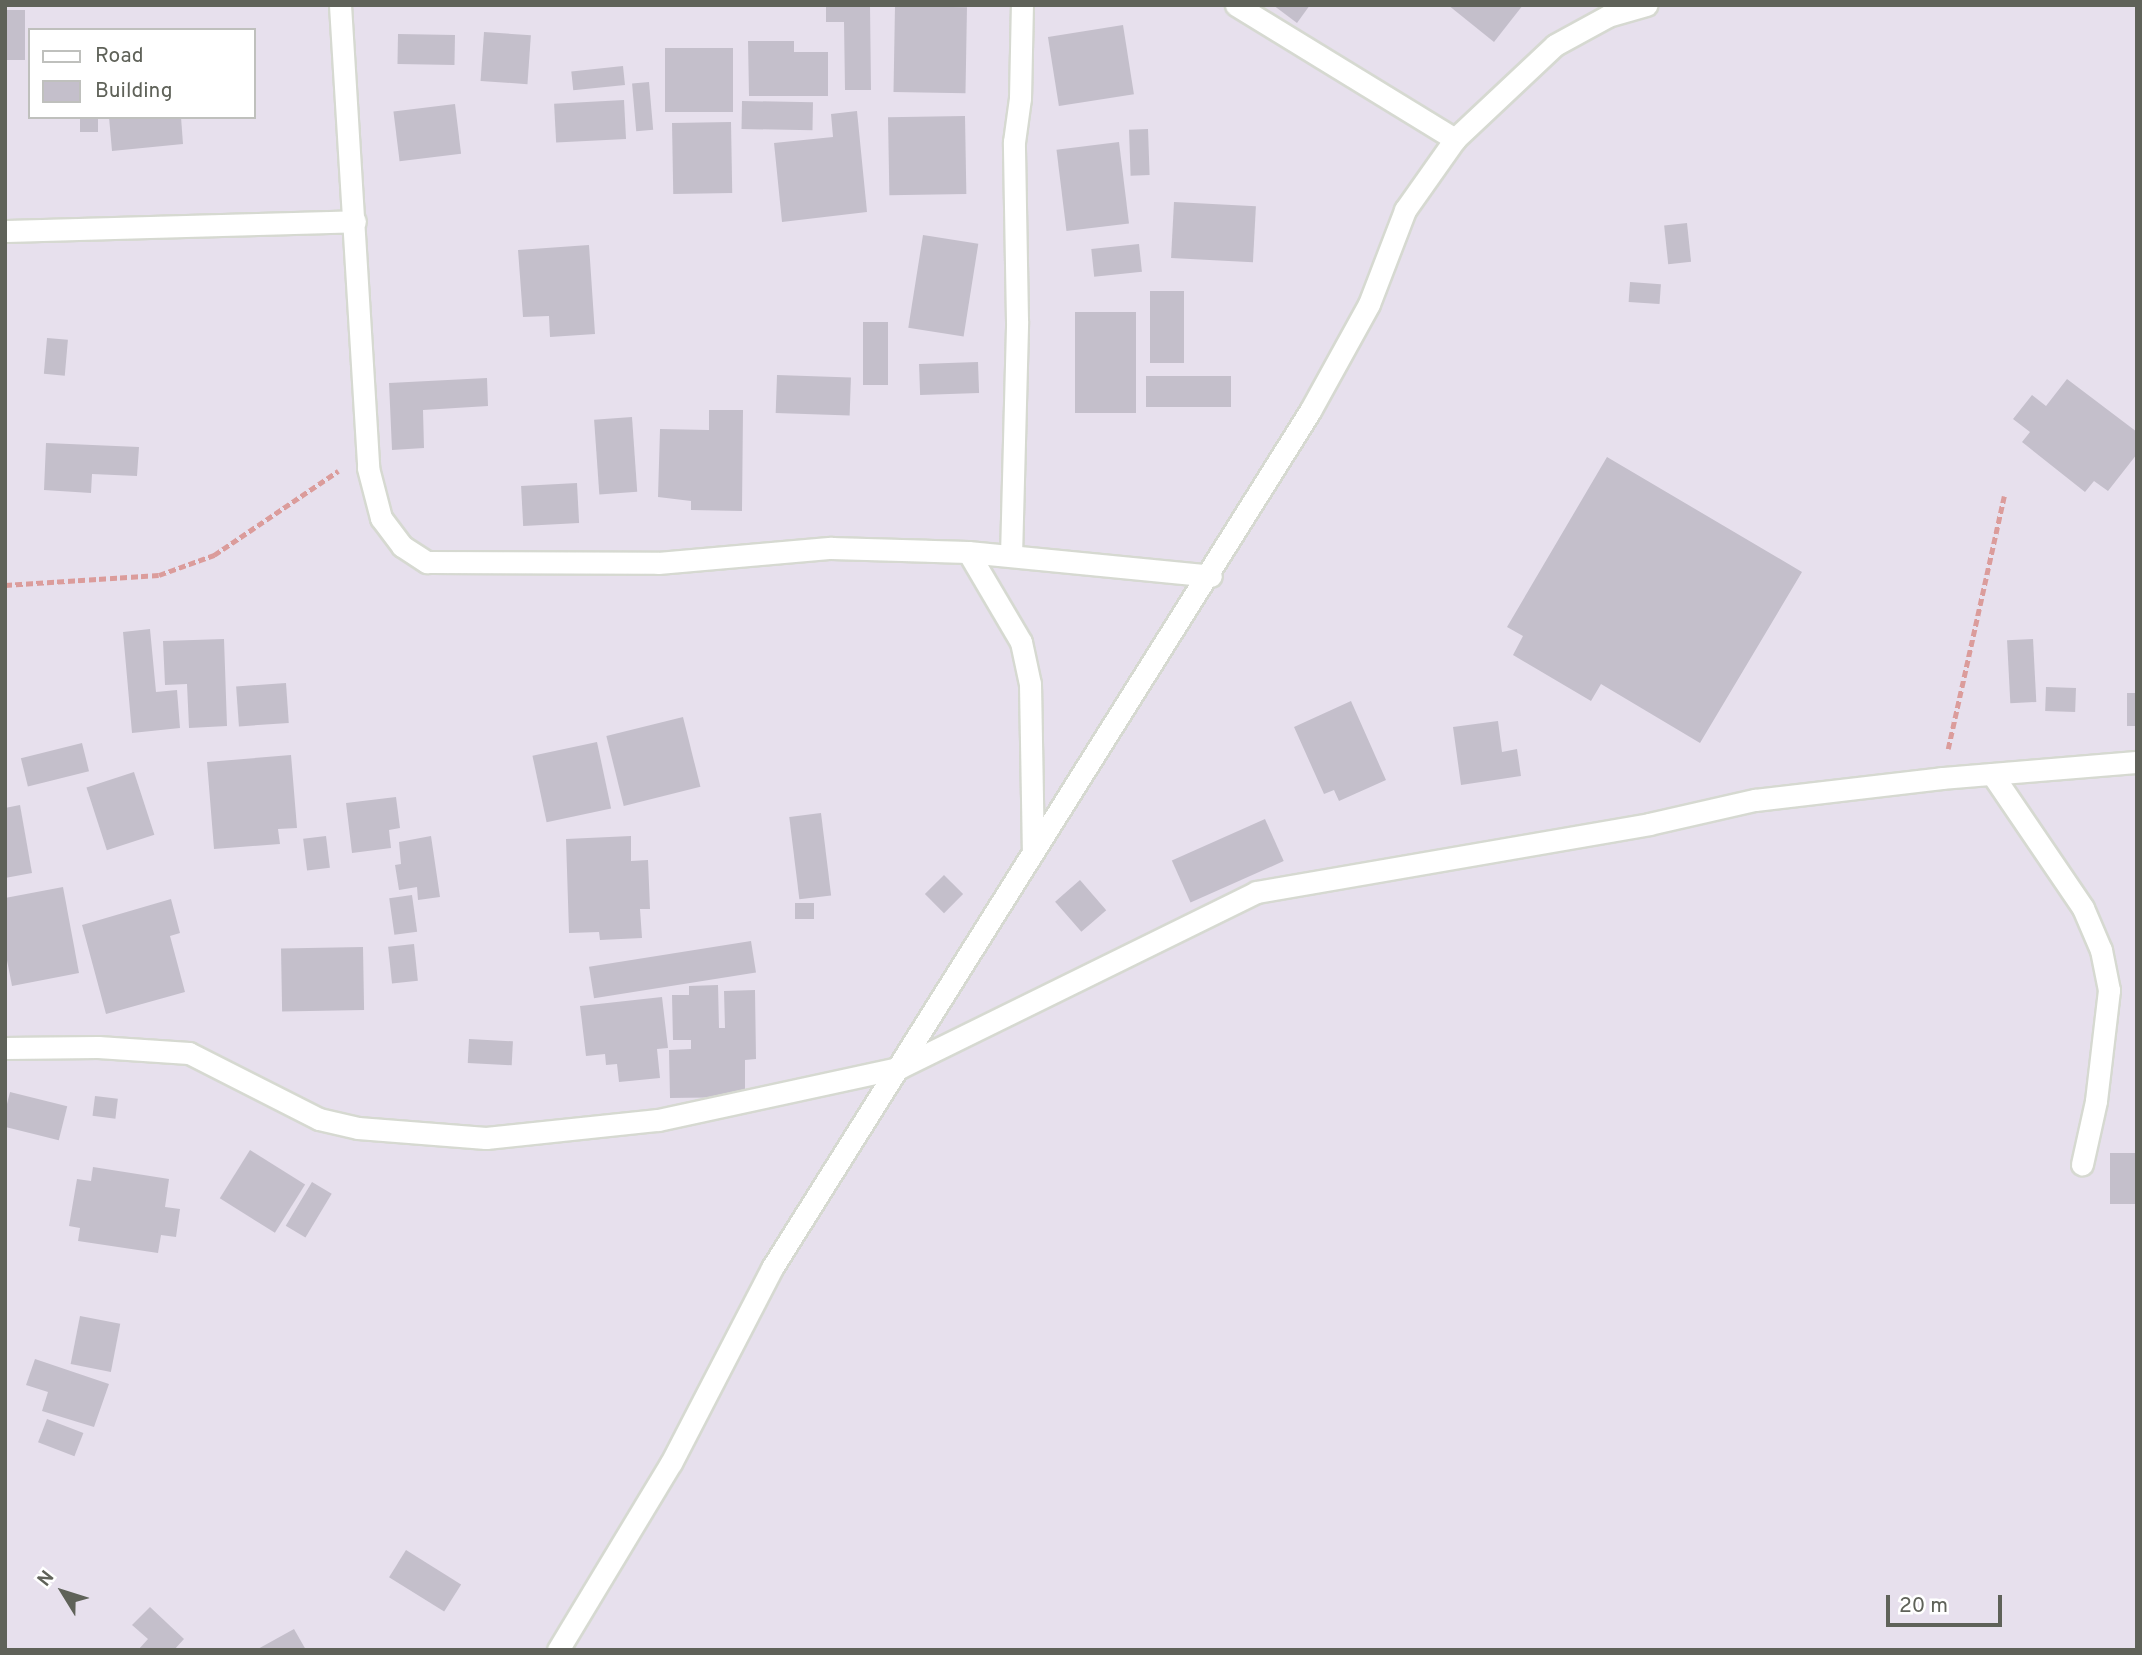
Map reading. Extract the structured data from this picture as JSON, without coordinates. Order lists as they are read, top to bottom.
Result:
{
  "legend": ["Road", "Building"],
  "scale_bar": "20 m",
  "north": "top left"
}
